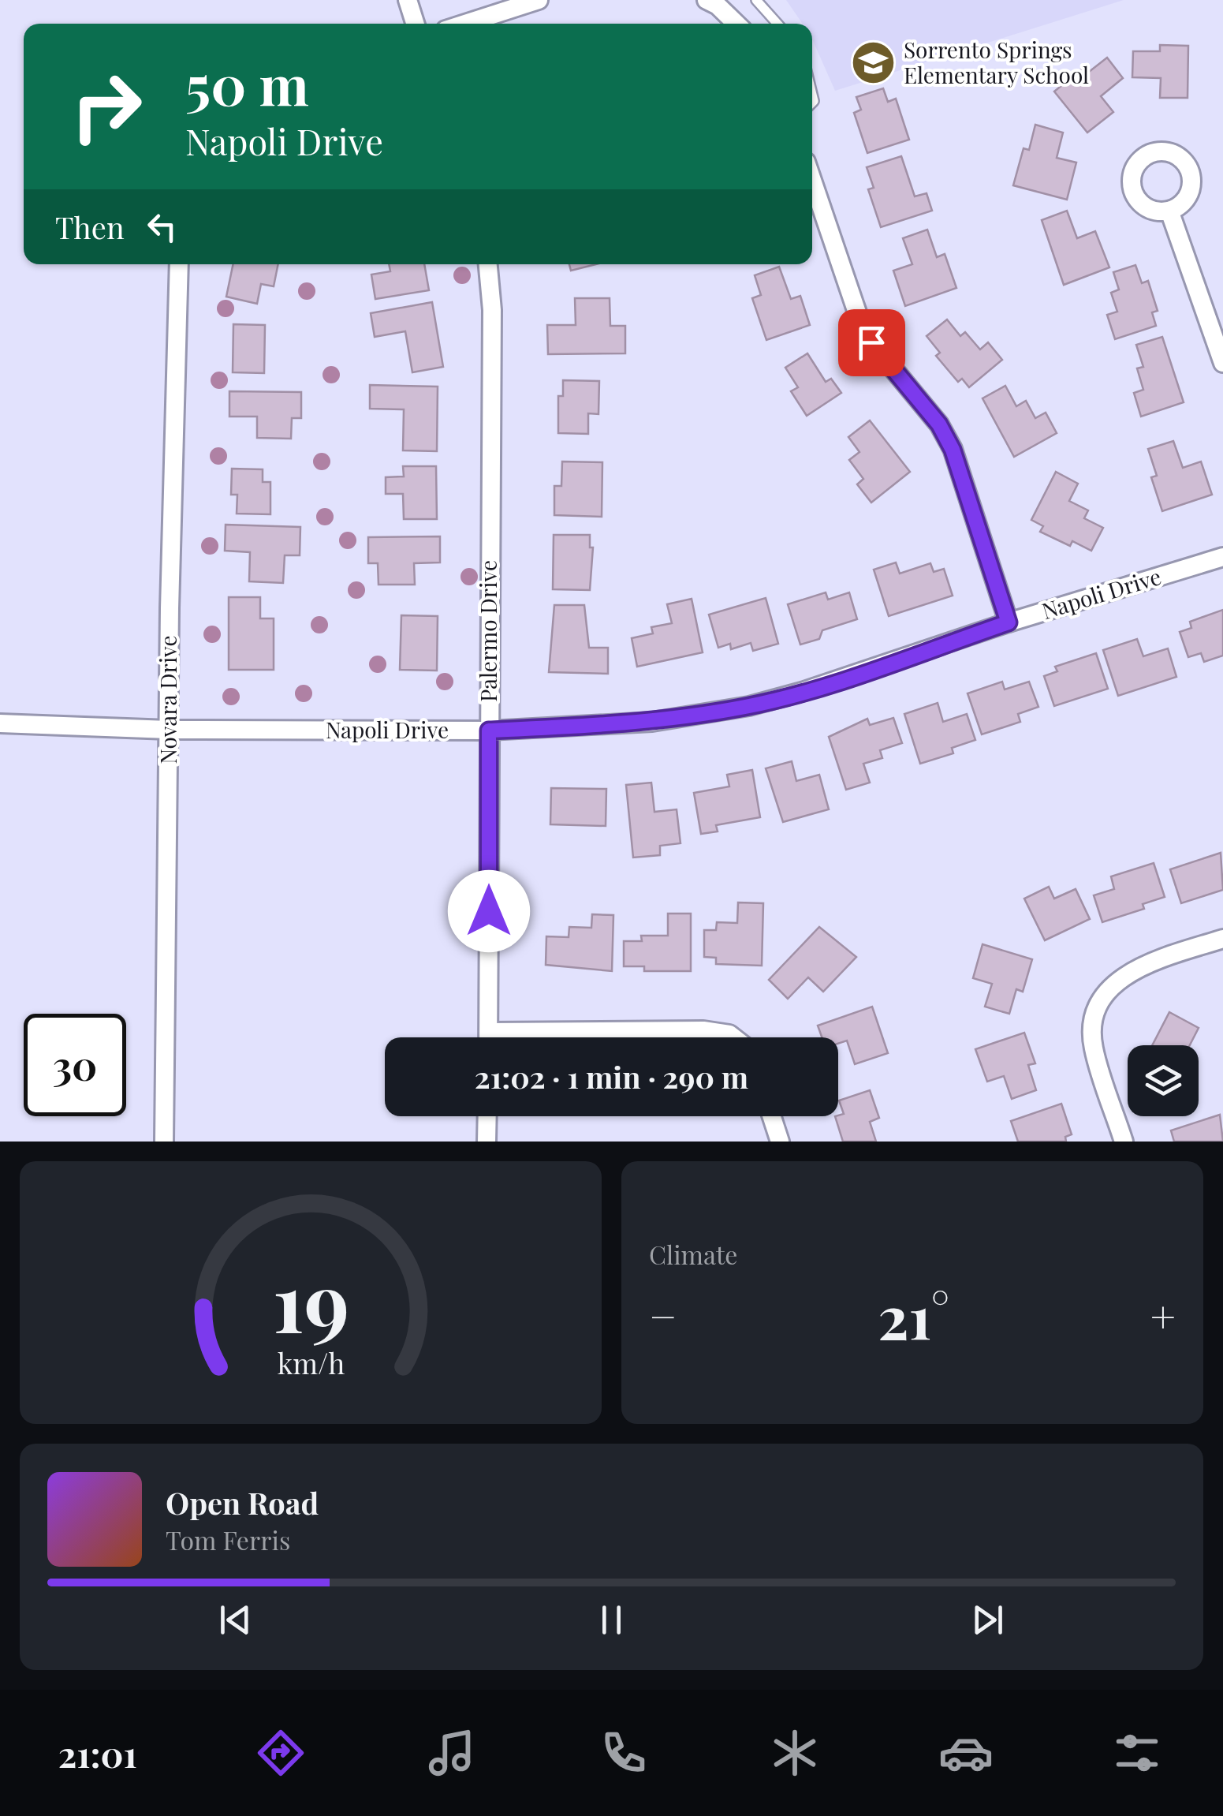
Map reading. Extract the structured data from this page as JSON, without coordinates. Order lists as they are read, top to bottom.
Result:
{
  "streets": {
    "street": ["Napoli Drive", "Palermo Drive", "Novara Drive"]
  },
  "crossings": [
    ["Napoli Drive", "Palermo Drive"],
    ["Napoli Drive", "Novara Drive"]
  ],
  "places": {
    "school or university": ["Sorrento Springs Elementary School"]
  },
  "page": {
    "turn": ["50 m", "Napoli Drive"],
    "then": "Then",
    "limit": "30",
    "trip": "21:02 · 1 min · 290 m",
    "tile": "Climate",
    "heat": ["−", "21°", "+"],
    "song": ["Open Road", "Tom Ferris"],
    "tabs": "21:01",
    "gauge": ["19", "km/h"]
  }
}
